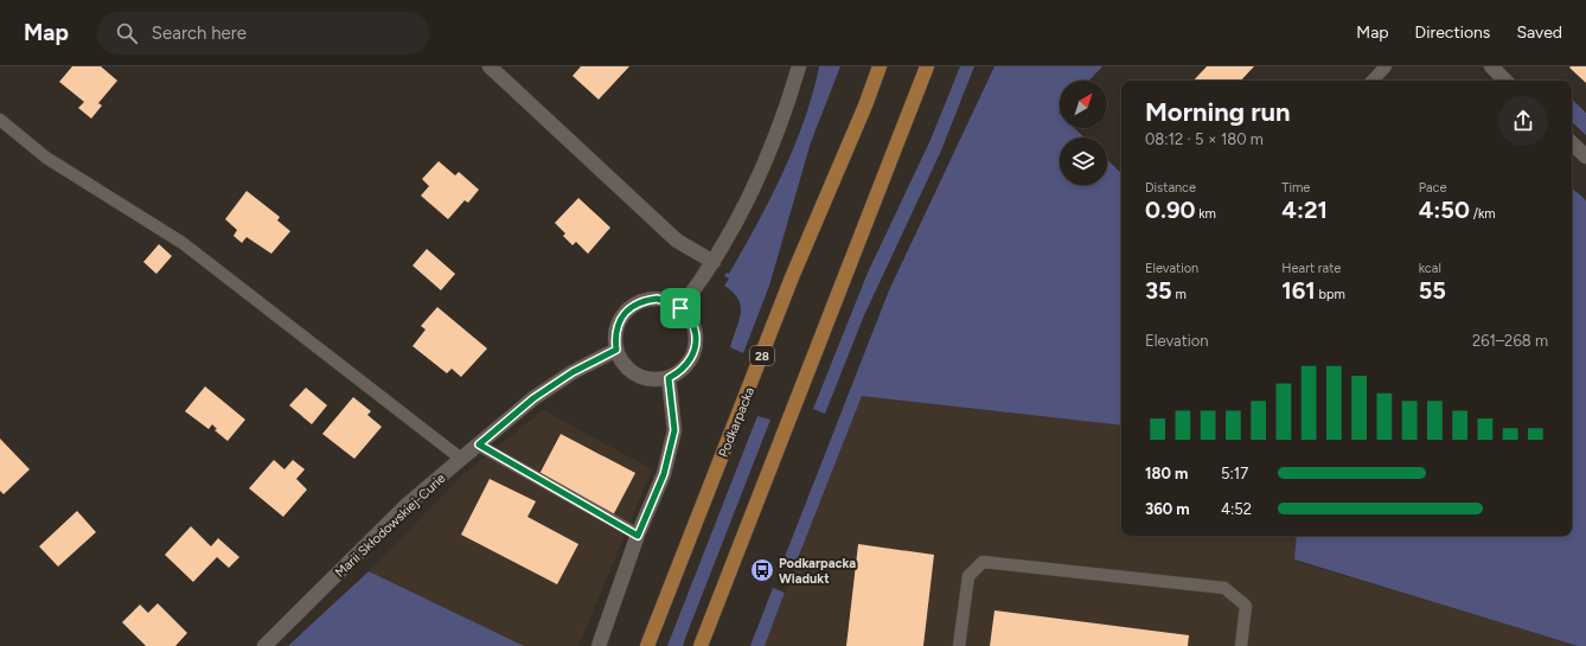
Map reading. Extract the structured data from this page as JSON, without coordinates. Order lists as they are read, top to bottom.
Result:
{
  "streets": {
    "main road": ["28", "Podkarpacka"],
    "street": ["Marii Skłodowskiej-Curie"]
  },
  "places": {
    "bus stop": ["Podkarpacka Wiadukt"]
  },
  "north": "top right",
  "page": {
    "header": "Map",
    "search": "Search here",
    "nav": ["Map", "Directions", "Saved"],
    "heading": ["Morning run", "08:12 · 5 × 180 m"],
    "stats": [
      ["Distance", "0.90 km"],
      ["Time", "4:21"],
      ["Pace", "4:50 /km"],
      ["Elevation", "35 m"],
      ["Heart rate", "161 bpm"],
      ["kcal", "55"]
    ],
    "chart": ["Elevation", "261–268 m"],
    "list": [
      {
        "name": "180 m",
        "note": "5:17"
      },
      {
        "name": "360 m",
        "note": "4:52"
      }
    ]
  }
}
